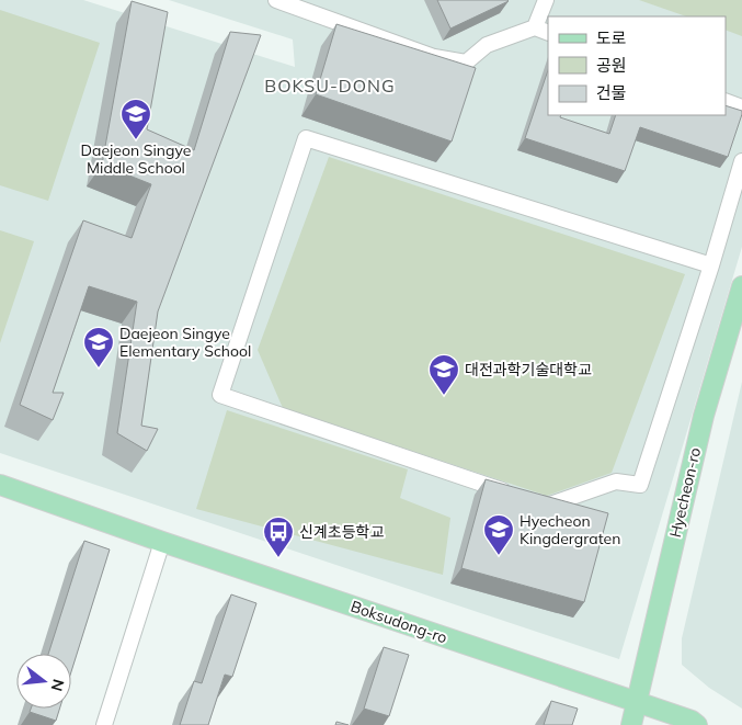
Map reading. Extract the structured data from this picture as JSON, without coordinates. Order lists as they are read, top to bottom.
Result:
{
  "streets": {
    "main road": ["Hyecheon-ro", "Boksudong-ro"]
  },
  "crossings": [
    ["Hyecheon-ro", "Boksudong-ro"]
  ],
  "districts": ["BOKSU-DONG"],
  "places": {
    "school or university": [
      "Daejeon Singye Middle School",
      "Daejeon Singye Elementary School",
      "대전과학기술대학교",
      "Hyecheon Kingdergraten"
    ],
    "bus stop": ["신계초등학교"]
  },
  "legend": ["도로", "공원", "건물"],
  "north": "right"
}
